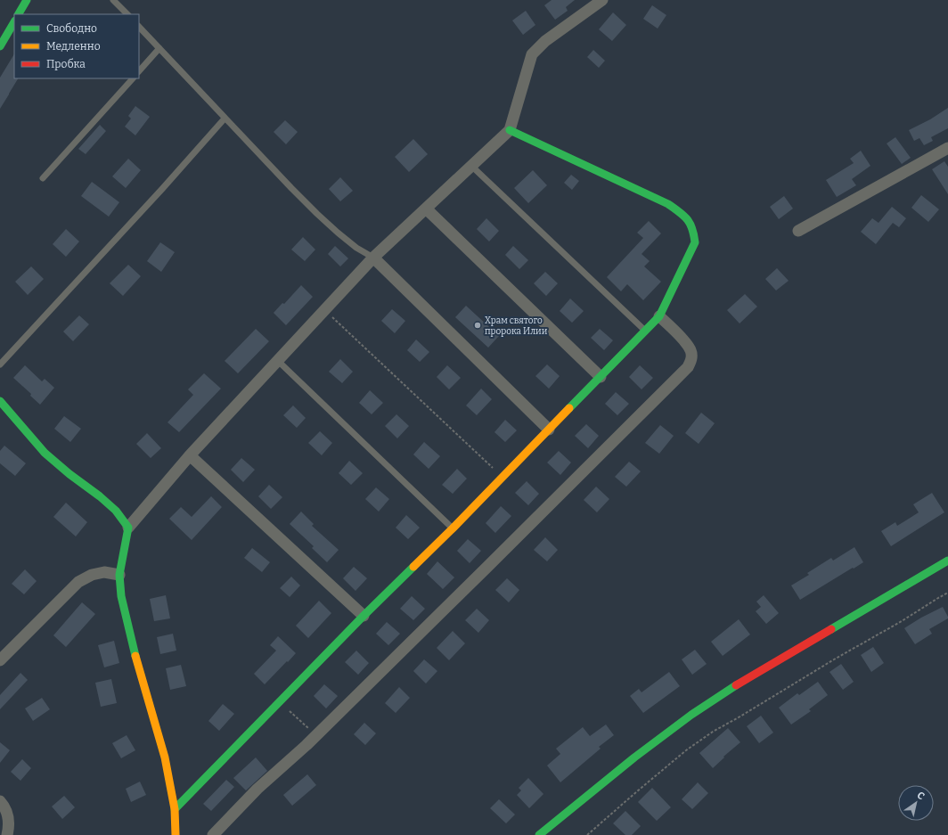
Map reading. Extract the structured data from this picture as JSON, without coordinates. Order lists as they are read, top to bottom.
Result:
{
  "places": ["Храм святого пророка Илии"],
  "legend": ["Свободно", "Медленно", "Пробка"],
  "north": "top right"
}
